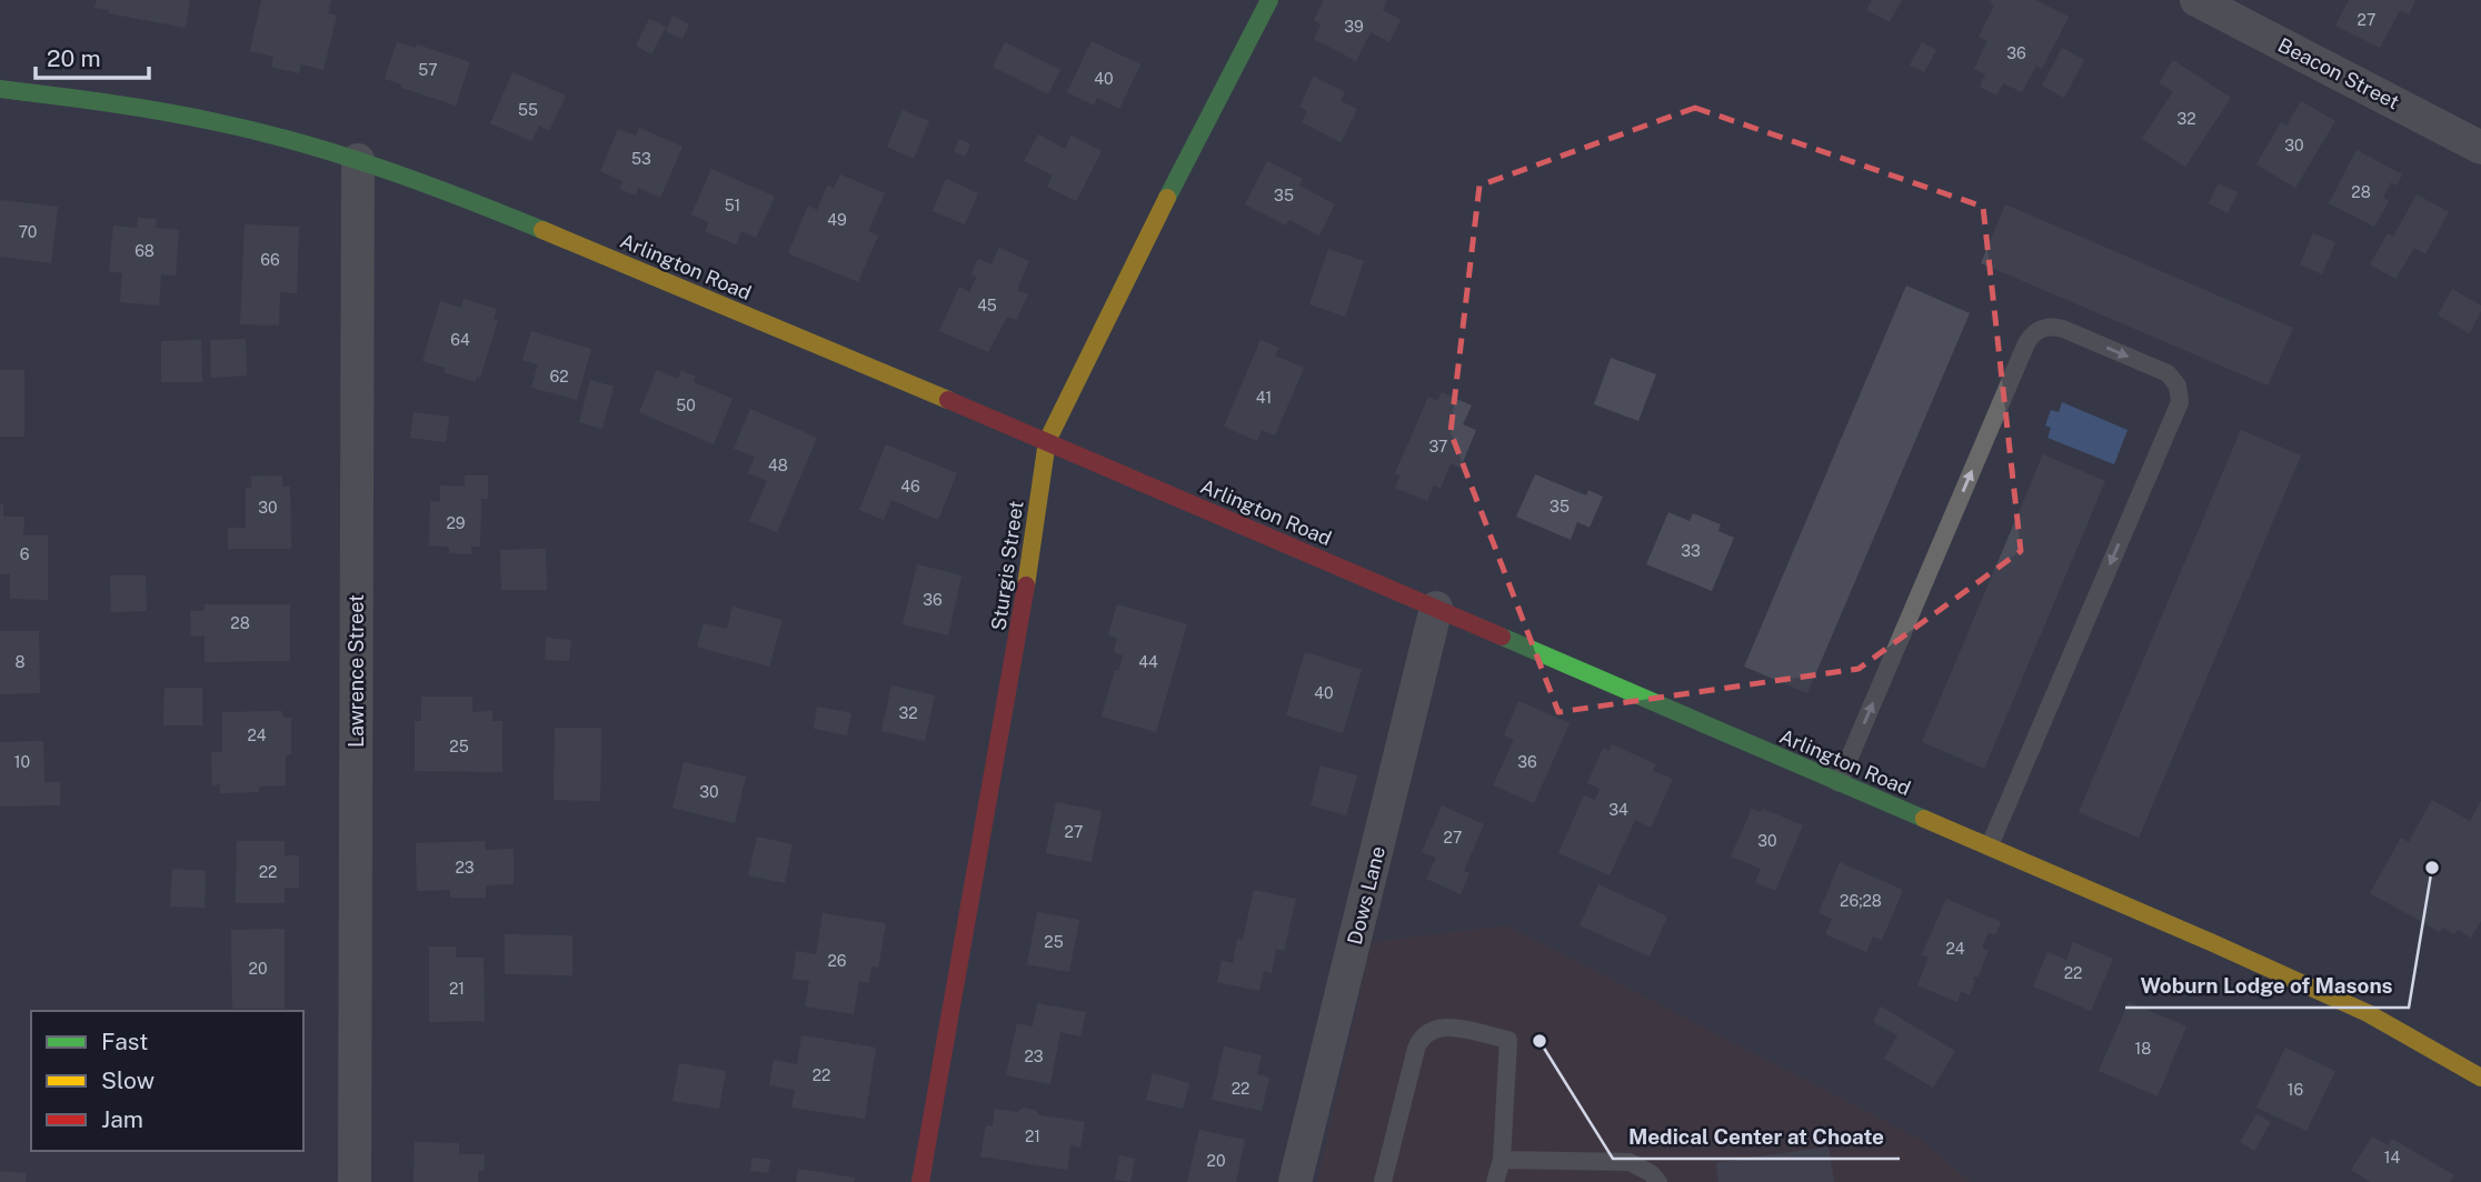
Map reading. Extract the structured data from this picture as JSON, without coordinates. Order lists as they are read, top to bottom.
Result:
{
  "streets": {
    "street": [
      "Beacon Street",
      "Arlington Road",
      "Sturgis Street",
      "Lawrence Street",
      "Dows Lane"
    ]
  },
  "crossings": [
    ["Arlington Road", "Sturgis Street"],
    ["Arlington Road", "Lawrence Street"],
    ["Arlington Road", "Dows Lane"]
  ],
  "places": ["Woburn Lodge of Masons", "Medical Center at Choate"],
  "house_numbers": [
    "27",
    "39",
    "36",
    "57",
    "40",
    "55",
    "32",
    "30",
    "53",
    "28",
    "35",
    "51",
    "49",
    "70",
    "68",
    "66",
    "45",
    "64",
    "62",
    "41",
    "50",
    "37",
    "48",
    "46",
    "35",
    "30",
    "29",
    "33",
    "6",
    "36",
    "28",
    "8",
    "44",
    "40",
    "32",
    "24",
    "25",
    "10",
    "36",
    "30",
    "34",
    "27",
    "27",
    "30",
    "23",
    "22",
    "26;28",
    "25",
    "24",
    "26",
    "20",
    "22",
    "21",
    "18",
    "23",
    "22",
    "22",
    "16",
    "21",
    "14",
    "20"
  ],
  "legend": ["Fast", "Slow", "Jam"],
  "scale_bar": "20 m"
}
